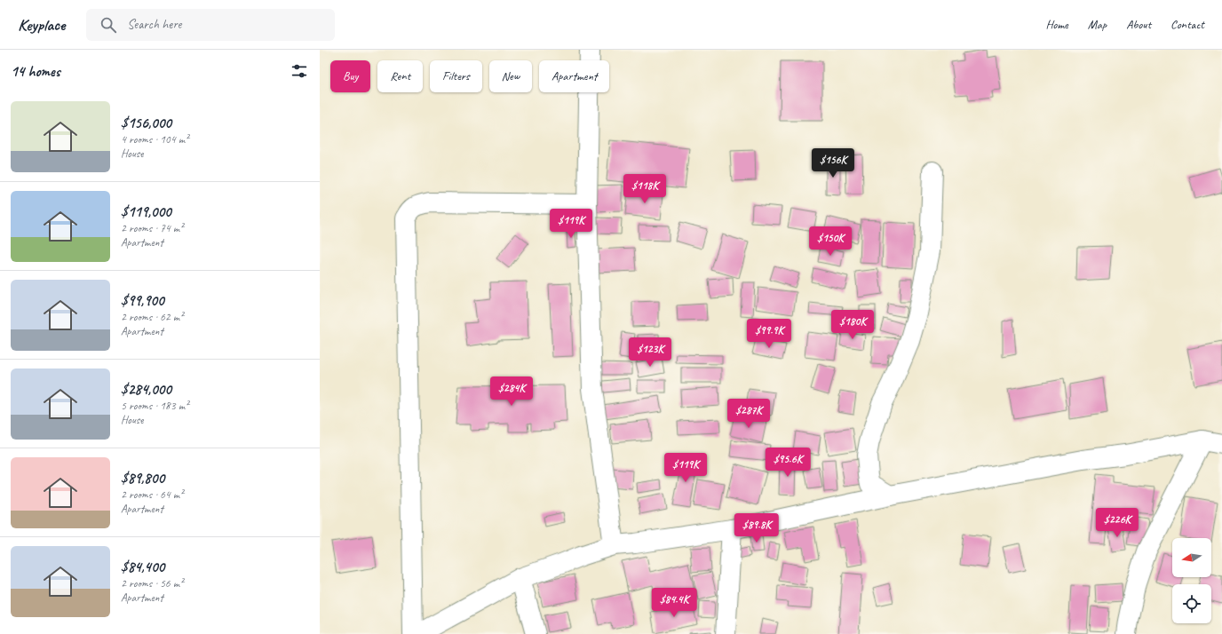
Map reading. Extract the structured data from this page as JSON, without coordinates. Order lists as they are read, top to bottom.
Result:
{
  "north": "left",
  "page": {
    "header": "Keyplace",
    "search": "Search here",
    "nav": [
      "Home",
      "Map",
      "About",
      "Contact"
    ],
    "heading": "14 homes",
    "chip": [
      "Buy",
      "Rent",
      "Filters",
      "New",
      "Apartment"
    ],
    "list": [
      {
        "name": "$156,000",
        "note": "4 rooms · 104 m² · House"
      },
      {
        "name": "$119,000",
        "note": "2 rooms · 74 m² · Apartment"
      },
      {
        "name": "$99,900",
        "note": "2 rooms · 62 m² · Apartment"
      },
      {
        "name": "$284,000",
        "note": "5 rooms · 183 m² · House"
      },
      {
        "name": "$89,800",
        "note": "2 rooms · 64 m² · Apartment"
      },
      {
        "name": "$84,400",
        "note": "2 rooms · 56 m² · Apartment"
      }
    ],
    "price": [
      "$156K",
      "$118K",
      "$119K",
      "$150K",
      "$180K",
      "$99.9K",
      "$123K",
      "$284K",
      "$287K",
      "$95.6K",
      "$119K",
      "$226K",
      "$89.8K",
      "$84.4K"
    ]
  }
}
